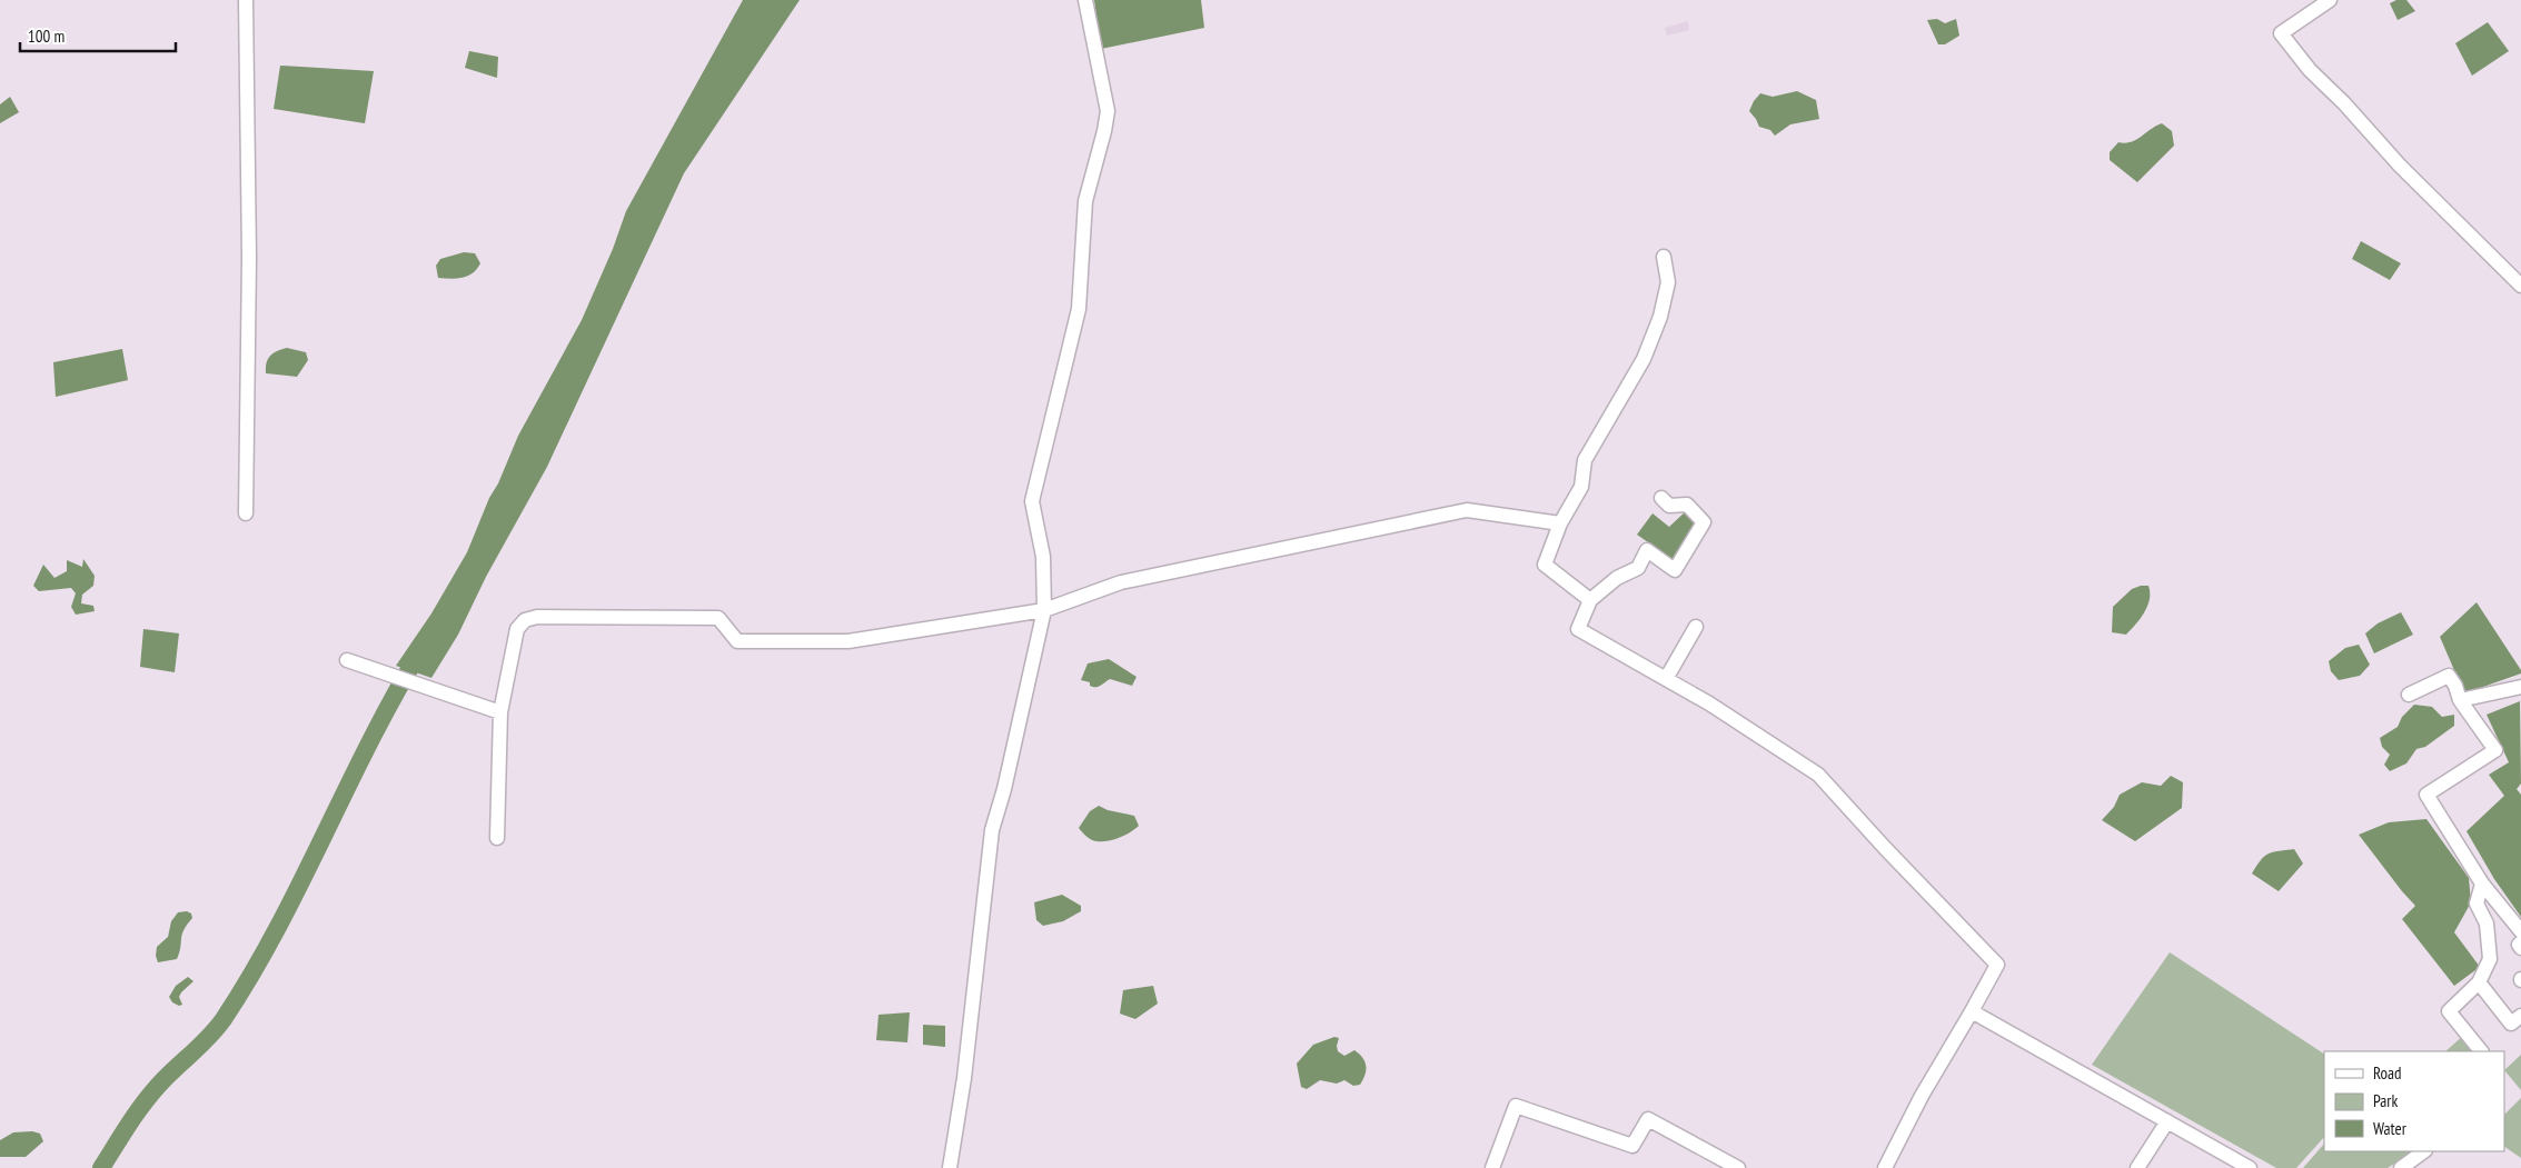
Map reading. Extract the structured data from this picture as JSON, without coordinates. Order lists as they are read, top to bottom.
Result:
{
  "legend": ["Road", "Park", "Water"],
  "scale_bar": "100 m"
}
